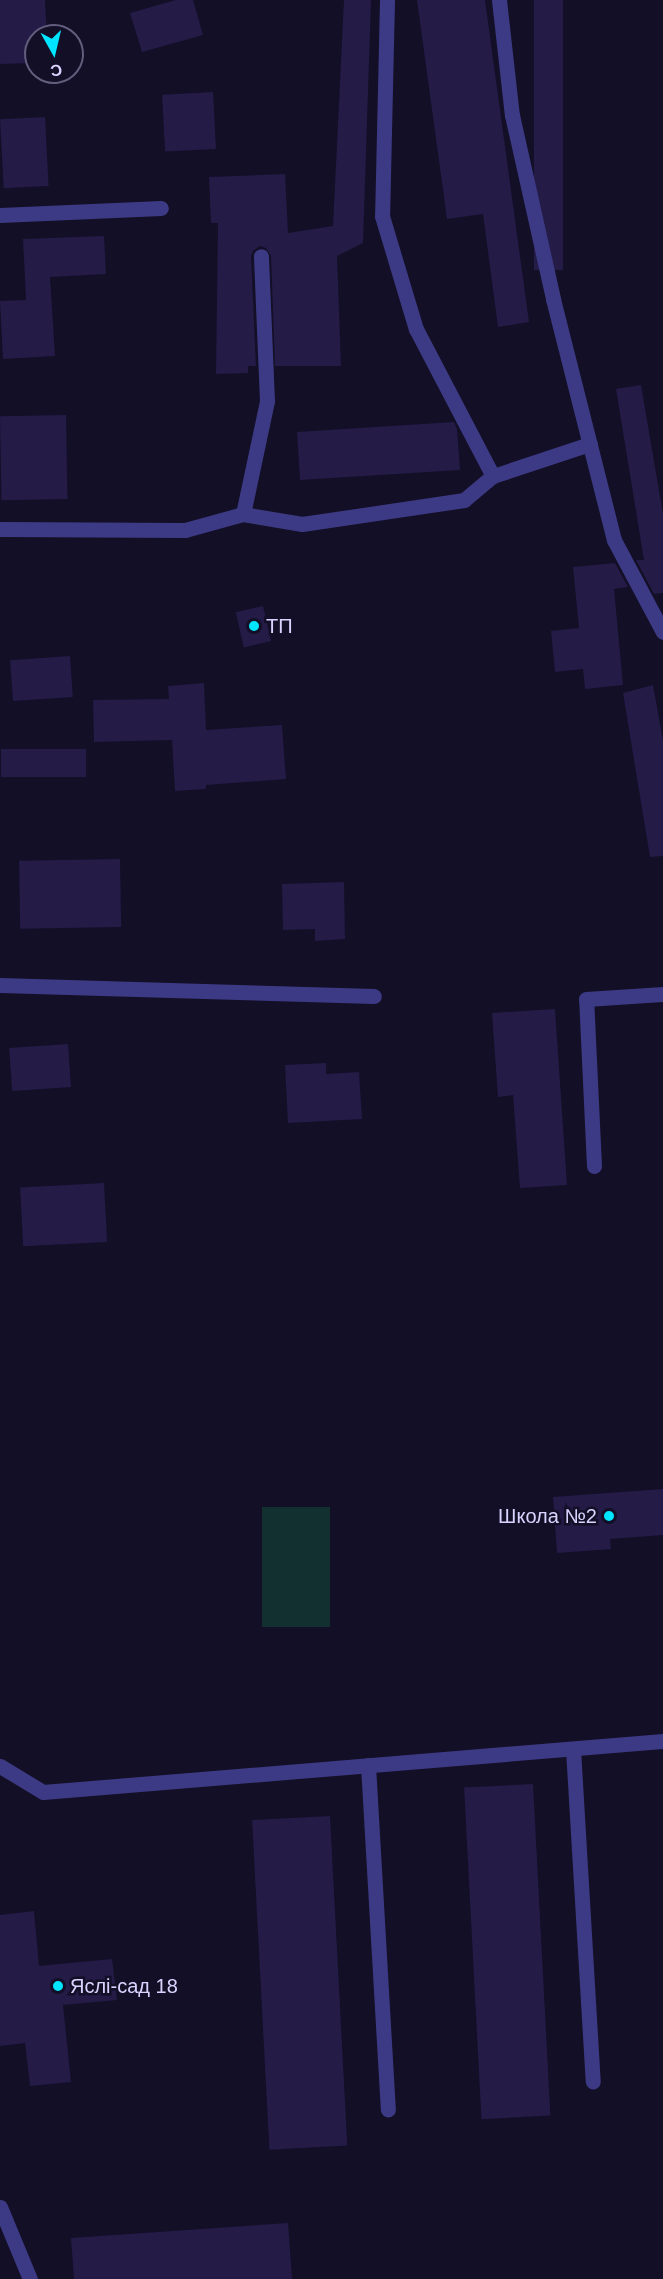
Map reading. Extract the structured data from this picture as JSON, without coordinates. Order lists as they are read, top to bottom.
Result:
{
  "places": ["ТП", "Школа №2", "Яслі-сад 18"],
  "north": "bottom"
}
